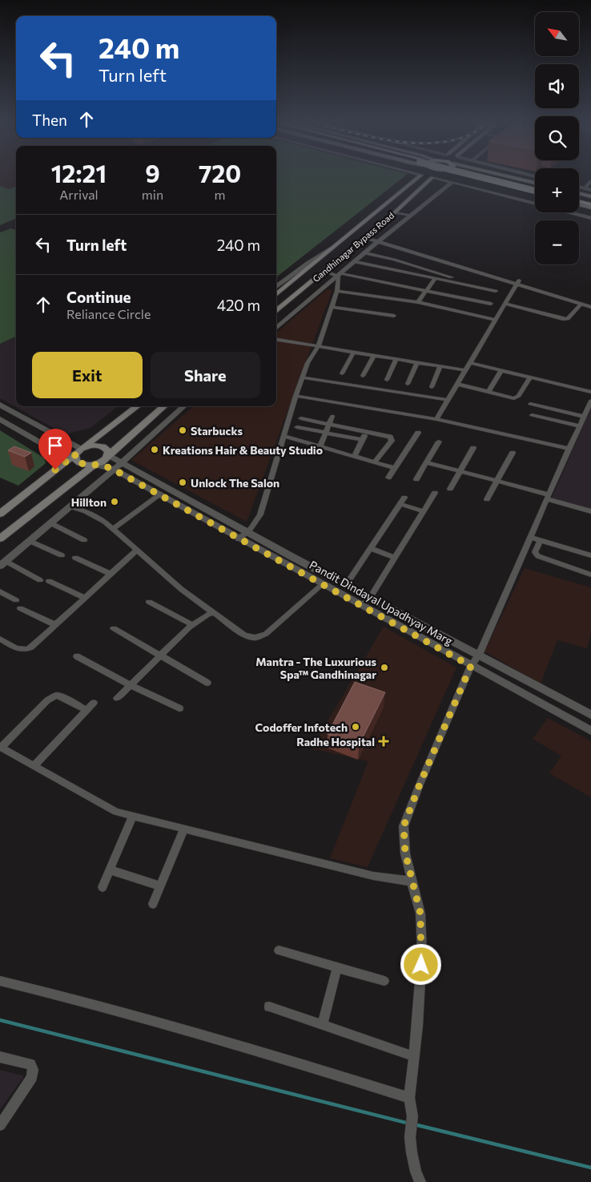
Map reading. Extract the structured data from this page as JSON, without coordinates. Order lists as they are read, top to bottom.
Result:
{
  "streets": {
    "main road": ["Gandhinagar Bypass Road"],
    "street": ["Pandit Dindayal Upadhyay Marg"]
  },
  "places": {
    "other": [
      "Starbucks",
      "Kreations Hair & Beauty Studio",
      "Unlock The Salon",
      "Hillton",
      "Mantra - The Luxurious Spa™ Gandhinagar",
      "Codoffer Infotech"
    ],
    "health": ["Radhe Hospital"]
  },
  "north": "top left",
  "page": {
    "map_buttons": ["+", "−"],
    "turn": ["240 m", "Turn left"],
    "then": "Then",
    "eta": [
      "12:21",
      "Arrival",
      "9",
      "min",
      "720",
      "m"
    ],
    "list": [
      {
        "name": "Turn left",
        "value": "240 m"
      },
      {
        "name": "Continue",
        "note": "Reliance Circle",
        "value": "420 m"
      }
    ],
    "buttons": ["Exit", "Share"]
  }
}
